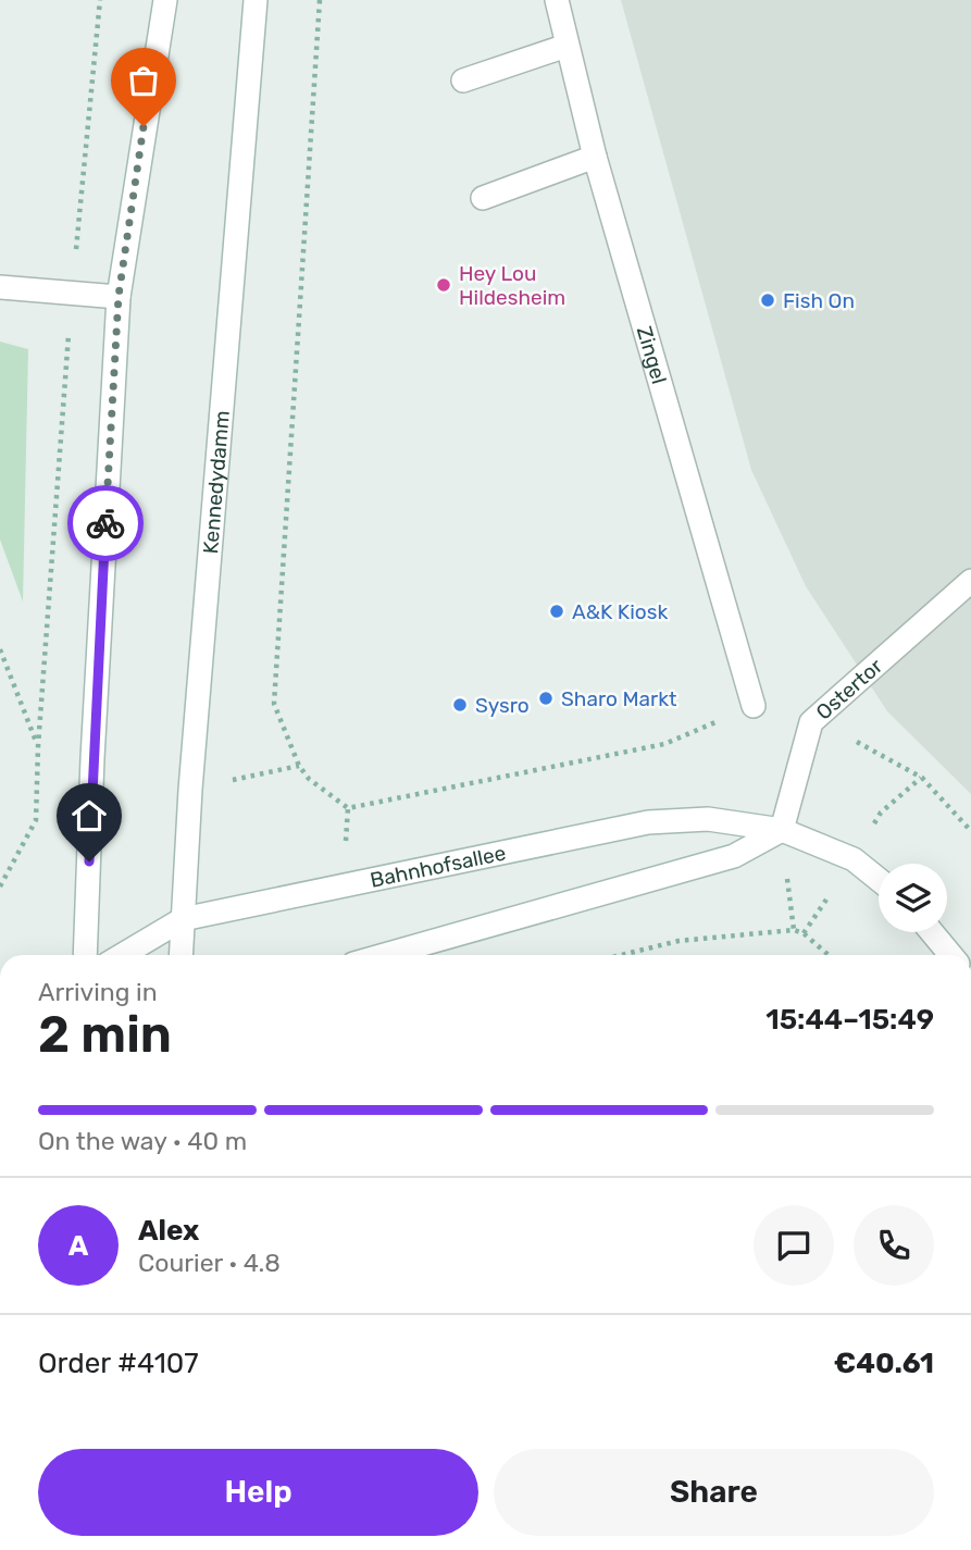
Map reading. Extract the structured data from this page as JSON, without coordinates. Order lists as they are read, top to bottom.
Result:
{
  "streets": {
    "street": [
      "Zingel",
      "Kennedydamm",
      "Ostertor",
      "Bahnhofsallee"
    ]
  },
  "crossings": [
    ["Kennedydamm", "Bahnhofsallee"],
    ["Ostertor", "Bahnhofsallee"]
  ],
  "places": [
    "Hey Lou Hildesheim",
    "Fish On",
    "A&K Kiosk",
    "Sharo Markt",
    "Sysro"
  ],
  "page": {
    "heading": ["2 min", "Arriving in", "15:44–15:49"],
    "panel": [
      "Alex",
      "Courier · 4.8",
      "Order #4107",
      "€40.61"
    ],
    "bar": "On the way · 40 m",
    "round": "A",
    "buttons": ["Help", "Share"]
  }
}
